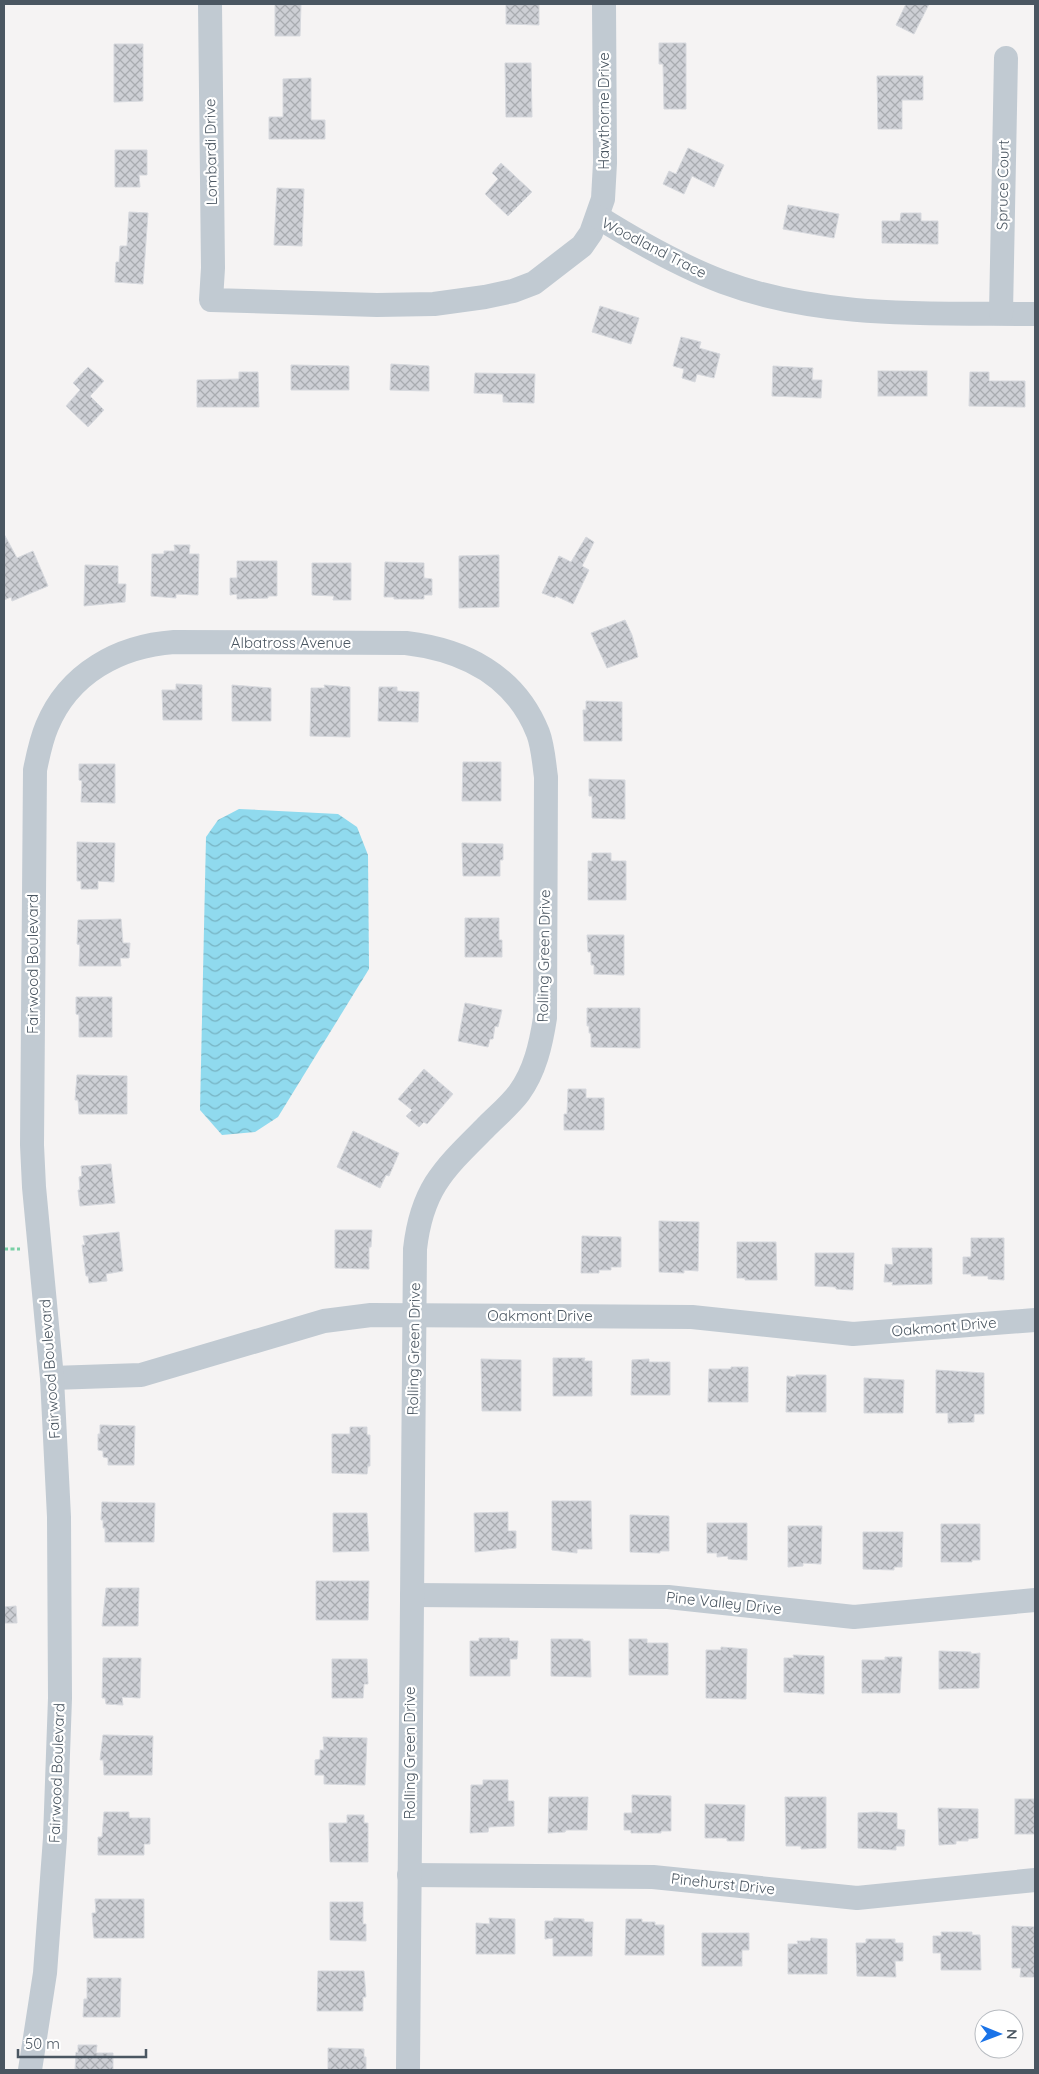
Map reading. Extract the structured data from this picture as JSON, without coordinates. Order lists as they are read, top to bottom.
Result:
{
  "streets": {
    "street": [
      "Hawthorne Drive",
      "Lombardi Drive",
      "Spruce Court",
      "Woodland Trace",
      "Albatross Avenue",
      "Rolling Green Drive",
      "Fairwood Boulevard",
      "Oakmont Drive",
      "Pine Valley Drive",
      "Pinehurst Drive"
    ]
  },
  "crossings": [
    ["Hawthorne Drive", "Woodland Trace"],
    ["Lombardi Drive", "Woodland Trace"],
    ["Spruce Court", "Woodland Trace"],
    ["Albatross Avenue", "Rolling Green Drive"],
    ["Albatross Avenue", "Fairwood Boulevard"],
    ["Rolling Green Drive", "Oakmont Drive"],
    ["Rolling Green Drive", "Pine Valley Drive"],
    ["Rolling Green Drive", "Pinehurst Drive"],
    ["Fairwood Boulevard", "Oakmont Drive"]
  ],
  "scale_bar": "50 m",
  "north": "right"
}
